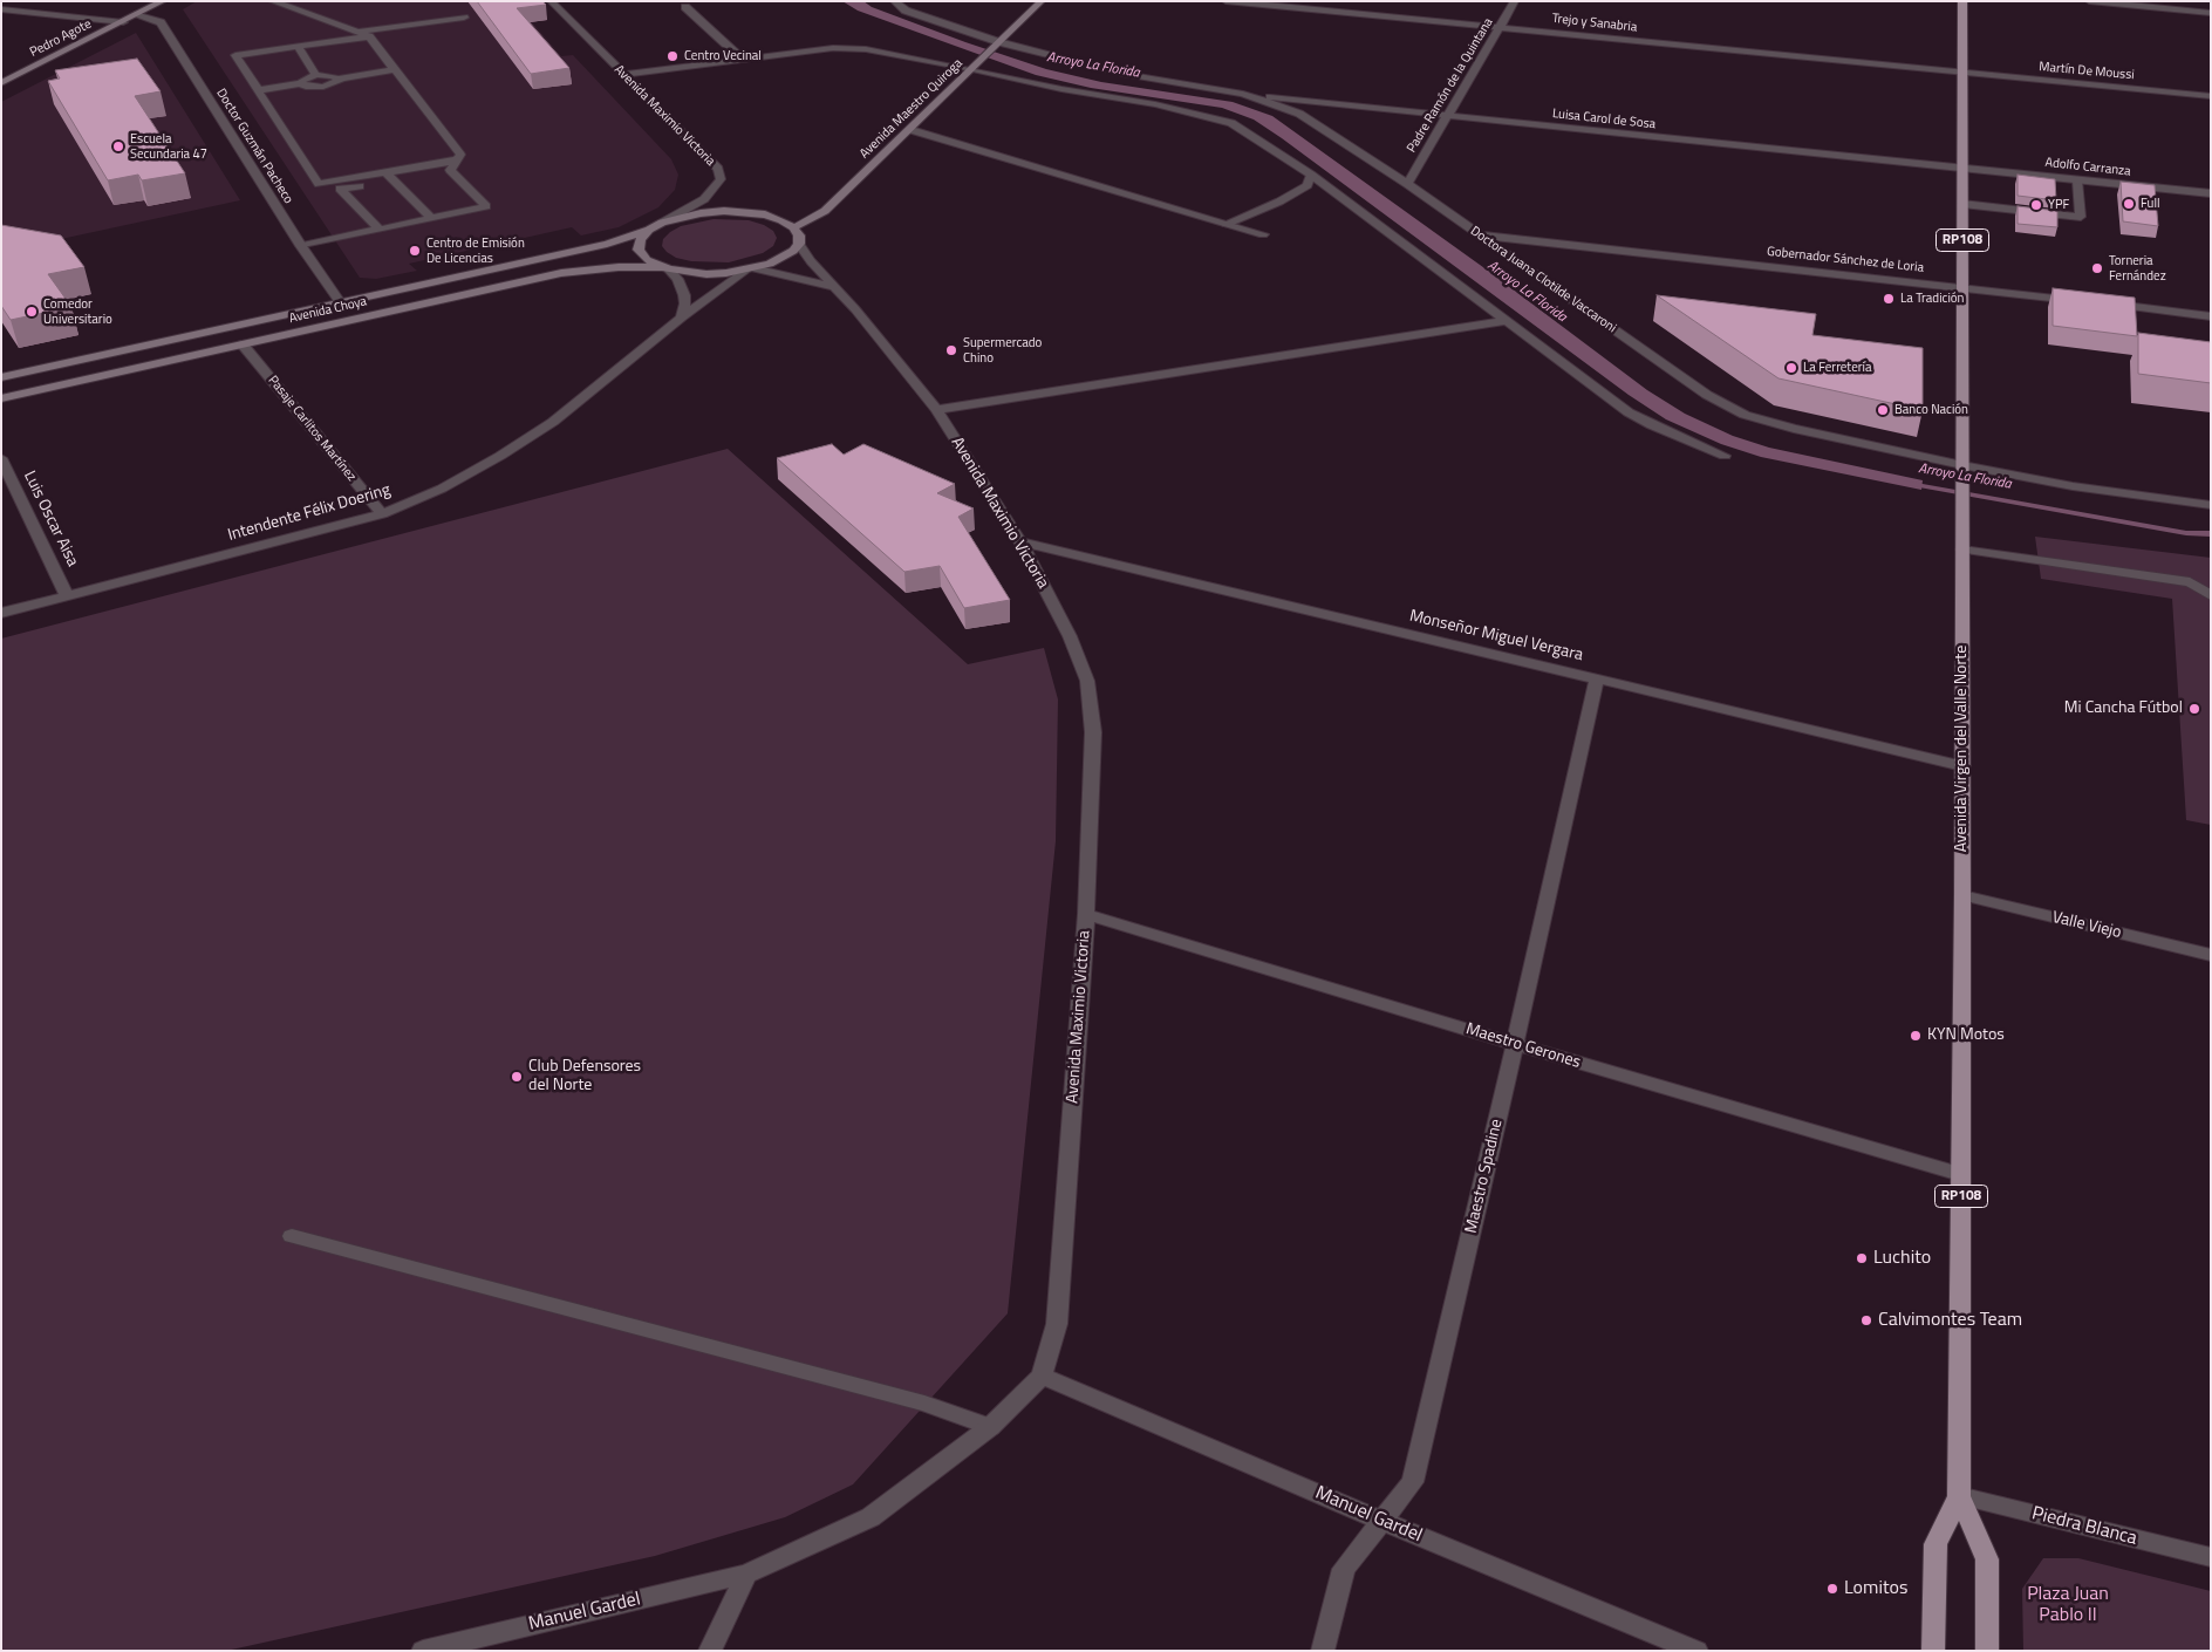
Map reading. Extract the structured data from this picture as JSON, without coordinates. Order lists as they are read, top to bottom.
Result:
{
  "streets": {
    "main road": [
      "Pedro Agote",
      "Avenida Maestro Quiroga",
      "RP108",
      "Avenida Choya",
      "Avenida Virgen del Valle Norte"
    ],
    "street": [
      "Trejo y Sanabria",
      "Martín De Moussi",
      "Padre Ramón de la Quintana",
      "Avenida Maximio Victoria",
      "Luisa Carol de Sosa",
      "Doctor Guzmán Pacheco",
      "Adolfo Carranza",
      "Gobernador Sánchez de Loria",
      "Doctora Juana Clotilde Vaccaroni",
      "Pasaje Carlitos Martínez",
      "Intendente Félix Doering",
      "Luis Oscar Aisa",
      "Monseñor Miguel Vergara",
      "Valle Viejo",
      "Maestro Gerones",
      "Maestro Spadine",
      "Manuel Gardel",
      "Piedra Blanca"
    ]
  },
  "crossings": [
    ["Trejo y Sanabria", "Martín De Moussi"],
    ["Trejo y Sanabria", "Padre Ramón de la Quintana"],
    ["Trejo y Sanabria", "Avenida Virgen del Valle Norte"],
    ["Pedro Agote", "Doctor Guzmán Pacheco"],
    ["Martín De Moussi", "Avenida Virgen del Valle Norte"],
    ["Padre Ramón de la Quintana", "Luisa Carol de Sosa"],
    ["Padre Ramón de la Quintana", "Doctora Juana Clotilde Vaccaroni"],
    ["Avenida Maestro Quiroga", "Doctora Juana Clotilde Vaccaroni"],
    ["Avenida Maestro Quiroga", "Avenida Choya"],
    ["Avenida Maximio Victoria", "Avenida Choya"],
    ["Avenida Maximio Victoria", "Monseñor Miguel Vergara"],
    ["Avenida Maximio Victoria", "Maestro Gerones"],
    ["Avenida Maximio Victoria", "Manuel Gardel"],
    ["Luisa Carol de Sosa", "Adolfo Carranza"],
    ["Luisa Carol de Sosa", "Doctora Juana Clotilde Vaccaroni"],
    ["Luisa Carol de Sosa", "Avenida Virgen del Valle Norte"],
    ["Doctor Guzmán Pacheco", "Avenida Choya"],
    ["Adolfo Carranza", "Avenida Virgen del Valle Norte"],
    ["Gobernador Sánchez de Loria", "Doctora Juana Clotilde Vaccaroni"],
    ["Gobernador Sánchez de Loria", "Avenida Virgen del Valle Norte"],
    ["Doctora Juana Clotilde Vaccaroni", "Avenida Virgen del Valle Norte"],
    ["Avenida Choya", "Pasaje Carlitos Martínez"],
    ["Avenida Choya", "Intendente Félix Doering"],
    ["Pasaje Carlitos Martínez", "Intendente Félix Doering"],
    ["Intendente Félix Doering", "Luis Oscar Aisa"],
    ["Monseñor Miguel Vergara", "Avenida Virgen del Valle Norte"],
    ["Monseñor Miguel Vergara", "Maestro Spadine"],
    ["Avenida Virgen del Valle Norte", "Valle Viejo"],
    ["Avenida Virgen del Valle Norte", "Maestro Gerones"],
    ["Avenida Virgen del Valle Norte", "Piedra Blanca"],
    ["Maestro Gerones", "Maestro Spadine"],
    ["Maestro Spadine", "Manuel Gardel"]
  ],
  "water": ["Arroyo La Florida"],
  "parks": ["Plaza Juan Pablo II"],
  "places": [
    "Centro Vecinal",
    "Escuela Secundaria 47",
    "Full",
    "YPF",
    "Centro de Emisión De Licencias",
    "Torneria Fernández",
    "La Tradición",
    "Comedor Universitario",
    "Supermercado Chino",
    "La Ferretería",
    "Banco Nación",
    "Mi Cancha Fútbol",
    "KYN Motos",
    "Club Defensores del Norte",
    "Luchito",
    "Calvimontes Team",
    "Lomitos"
  ]
}
